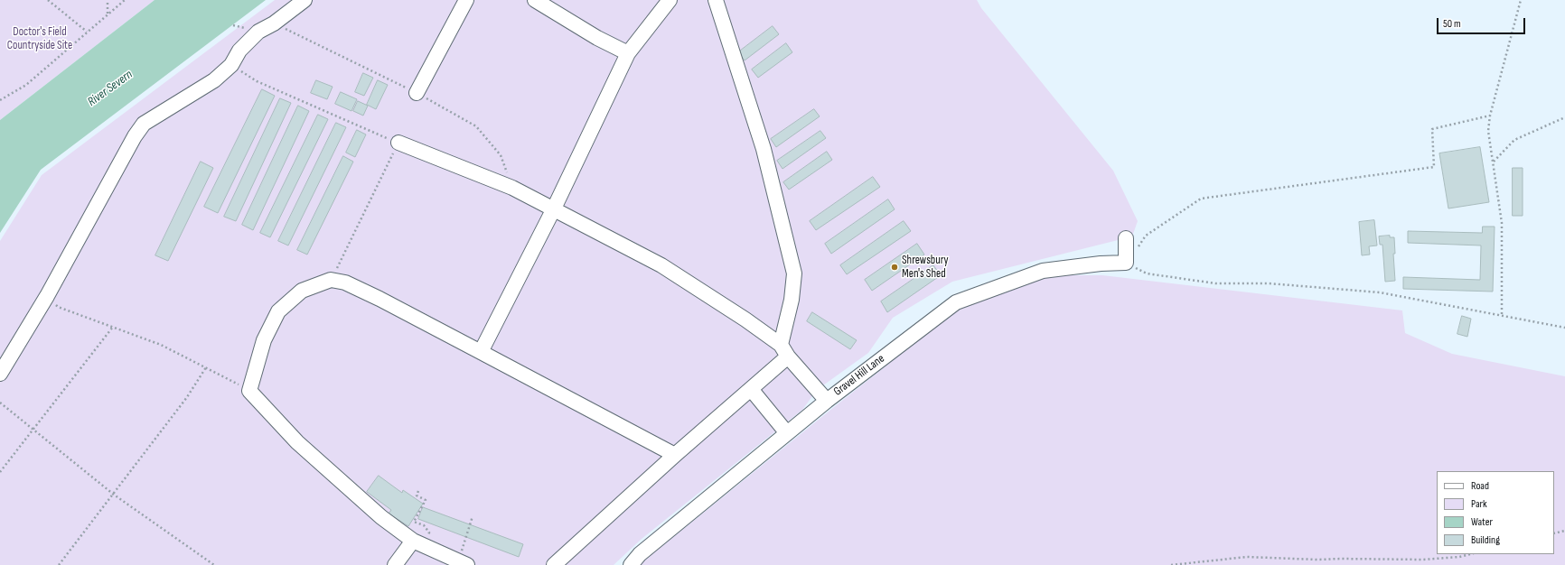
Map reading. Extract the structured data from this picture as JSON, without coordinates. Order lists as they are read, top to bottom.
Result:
{
  "streets": {
    "street": ["Gravel Hill Lane"]
  },
  "water": ["River Severn"],
  "parks": ["Doctor's Field Countryside Site"],
  "places": ["Shrewsbury Men's Shed"],
  "legend": [
    "Road",
    "Park",
    "Water",
    "Building"
  ],
  "scale_bar": "50 m"
}
